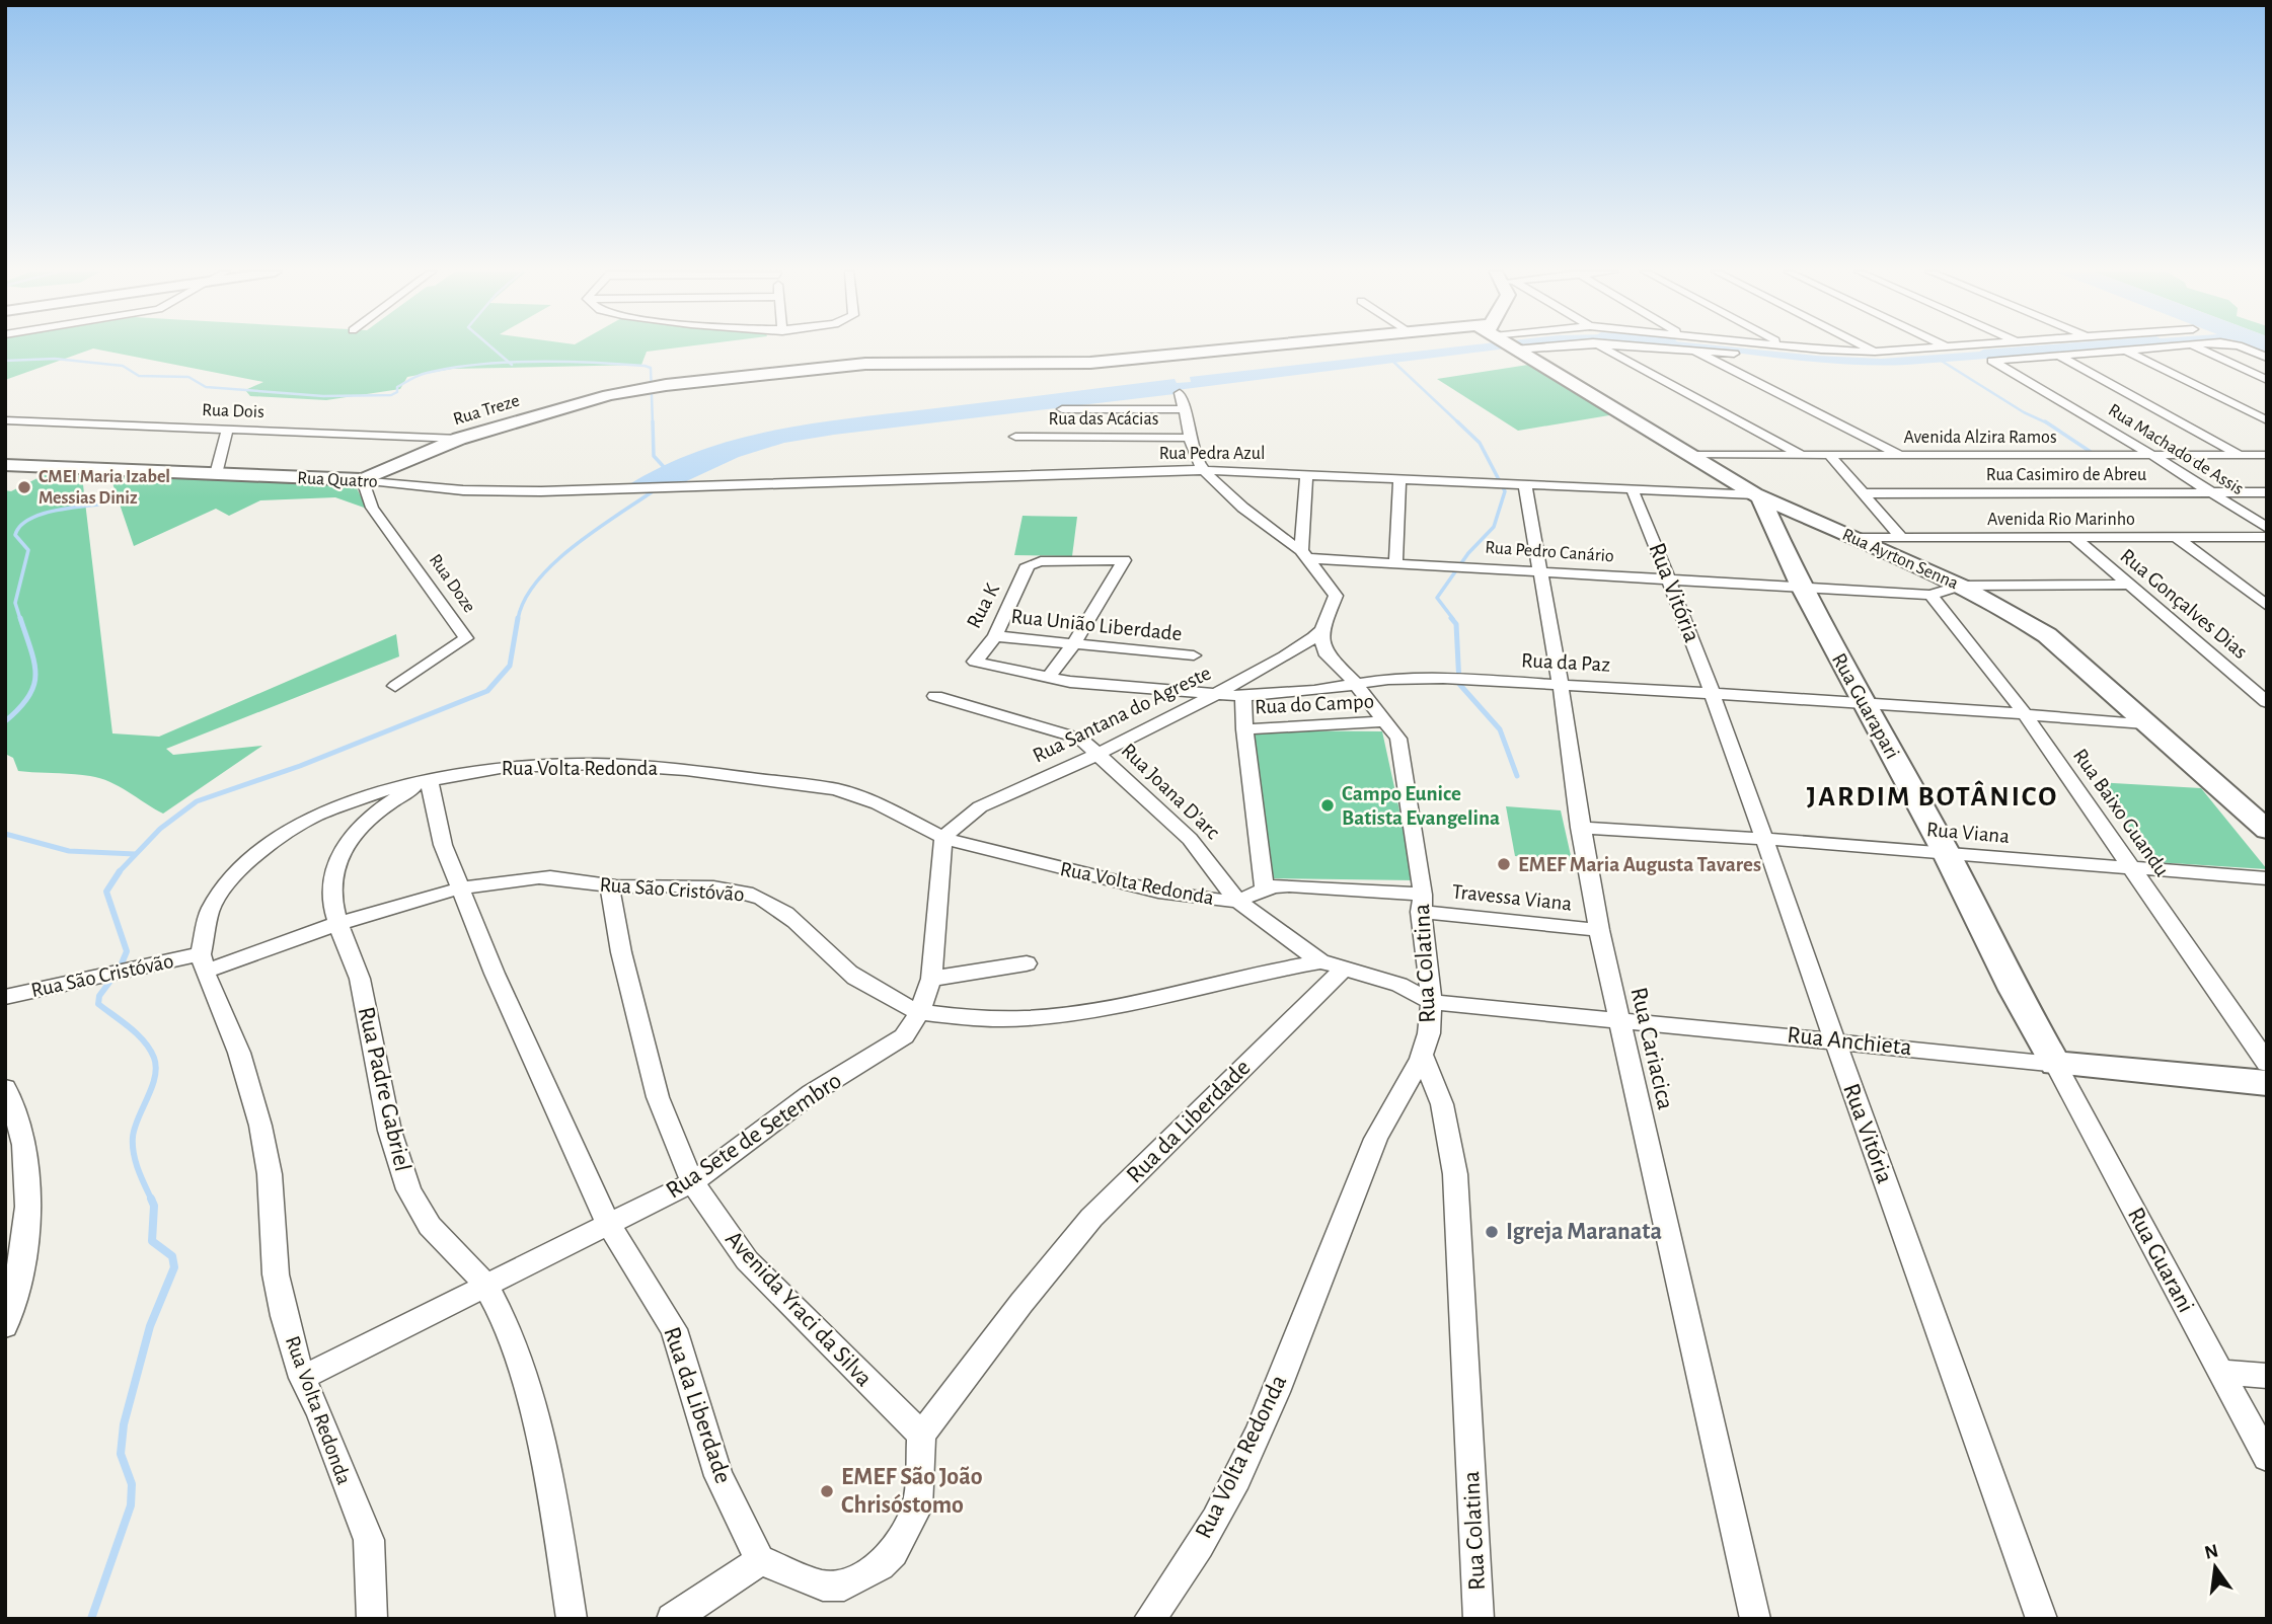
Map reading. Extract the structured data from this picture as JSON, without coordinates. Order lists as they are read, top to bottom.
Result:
{
  "streets": {
    "main road": ["Rua Ayrton Senna", "Rua Anchieta"],
    "street": [
      "Rua Treze",
      "Rua Dois",
      "Rua das Acácias",
      "Avenida Alzira Ramos",
      "Rua Machado de Assis",
      "Rua Pedra Azul",
      "Rua Casimiro de Abreu",
      "Rua Quatro",
      "Avenida Rio Marinho",
      "Rua Pedro Canário",
      "Rua Doze",
      "Rua Vitória",
      "Rua Gonçalves Dias",
      "Rua K",
      "Rua União Liberdade",
      "Rua da Paz",
      "Rua do Campo",
      "Rua Guarapari",
      "Rua Santana do Agreste",
      "Rua Volta Redonda",
      "Rua Joana D'arc",
      "Rua Baixo Guandu",
      "Rua Viana",
      "Rua São Cristóvão",
      "Travessa Viana",
      "Rua Colatina",
      "Rua Cariacica",
      "Rua Padre Gabriel",
      "Rua da Liberdade",
      "Rua Sete de Setembro",
      "Rua Guarani",
      "Avenida Yraci da Silva"
    ]
  },
  "crossings": [
    ["Rua Treze", "Rua Dois"],
    ["Rua Treze", "Rua Quatro"],
    ["Rua Treze", "Rua Doze"],
    ["Avenida Alzira Ramos", "Rua Machado de Assis"],
    ["Avenida Alzira Ramos", "Rua Ayrton Senna"],
    ["Rua Machado de Assis", "Rua Casimiro de Abreu"],
    ["Rua Pedra Azul", "Rua Quatro"],
    ["Rua Pedra Azul", "Rua Ayrton Senna"],
    ["Rua Pedra Azul", "Rua Vitória"],
    ["Rua Pedra Azul", "Rua Guarapari"],
    ["Rua Pedra Azul", "Rua Cariacica"],
    ["Rua Quatro", "Rua Doze"],
    ["Avenida Rio Marinho", "Rua Ayrton Senna"],
    ["Avenida Rio Marinho", "Rua Gonçalves Dias"],
    ["Rua Pedro Canário", "Rua Ayrton Senna"],
    ["Rua Pedro Canário", "Rua Vitória"],
    ["Rua Pedro Canário", "Rua Gonçalves Dias"],
    ["Rua Pedro Canário", "Rua Guarapari"],
    ["Rua Pedro Canário", "Rua Baixo Guandu"],
    ["Rua Pedro Canário", "Rua Cariacica"],
    ["Rua Ayrton Senna", "Rua da Paz"],
    ["Rua Ayrton Senna", "Rua Guarapari"],
    ["Rua Vitória", "Rua da Paz"],
    ["Rua Vitória", "Rua Viana"],
    ["Rua Vitória", "Rua Anchieta"],
    ["Rua K", "Rua União Liberdade"],
    ["Rua K", "Rua da Paz"],
    ["Rua da Paz", "Rua Guarapari"],
    ["Rua da Paz", "Rua Santana do Agreste"],
    ["Rua da Paz", "Rua Baixo Guandu"],
    ["Rua da Paz", "Rua Colatina"],
    ["Rua da Paz", "Rua Cariacica"],
    ["Rua do Campo", "Rua Colatina"],
    ["Rua Guarapari", "Rua Viana"],
    ["Rua Guarapari", "Rua Anchieta"],
    ["Rua Guarapari", "Rua Guarani"],
    ["Rua Santana do Agreste", "Rua Volta Redonda"],
    ["Rua Santana do Agreste", "Rua Joana D'arc"],
    ["Rua Santana do Agreste", "Rua Colatina"],
    ["Rua Santana do Agreste", "Rua Sete de Setembro"],
    ["Rua Volta Redonda", "Rua Joana D'arc"],
    ["Rua Volta Redonda", "Rua São Cristóvão"],
    ["Rua Volta Redonda", "Travessa Viana"],
    ["Rua Volta Redonda", "Rua Colatina"],
    ["Rua Volta Redonda", "Rua Anchieta"],
    ["Rua Volta Redonda", "Rua Padre Gabriel"],
    ["Rua Volta Redonda", "Rua da Liberdade"],
    ["Rua Volta Redonda", "Rua Sete de Setembro"],
    ["Rua Joana D'arc", "Travessa Viana"],
    ["Rua Baixo Guandu", "Rua Viana"],
    ["Rua Viana", "Rua Cariacica"],
    ["Rua São Cristóvão", "Rua Padre Gabriel"],
    ["Rua São Cristóvão", "Rua da Liberdade"],
    ["Rua São Cristóvão", "Rua Sete de Setembro"],
    ["Rua São Cristóvão", "Avenida Yraci da Silva"],
    ["Travessa Viana", "Rua Colatina"],
    ["Travessa Viana", "Rua Cariacica"],
    ["Rua Colatina", "Rua Anchieta"],
    ["Rua Anchieta", "Rua Cariacica"],
    ["Rua Anchieta", "Rua Guarani"],
    ["Rua Padre Gabriel", "Rua da Liberdade"],
    ["Rua Padre Gabriel", "Rua Sete de Setembro"],
    ["Rua da Liberdade", "Rua Sete de Setembro"],
    ["Rua da Liberdade", "Avenida Yraci da Silva"],
    ["Rua Sete de Setembro", "Avenida Yraci da Silva"]
  ],
  "districts": ["JARDIM BOTÂNICO"],
  "places": [
    "CMEI Maria Izabel Messias Diniz",
    "Campo Eunice Batista Evangelina",
    "EMEF Maria Augusta Tavares",
    "Igreja Maranata",
    "EMEF São João Chrisóstomo"
  ],
  "north": "top"
}
